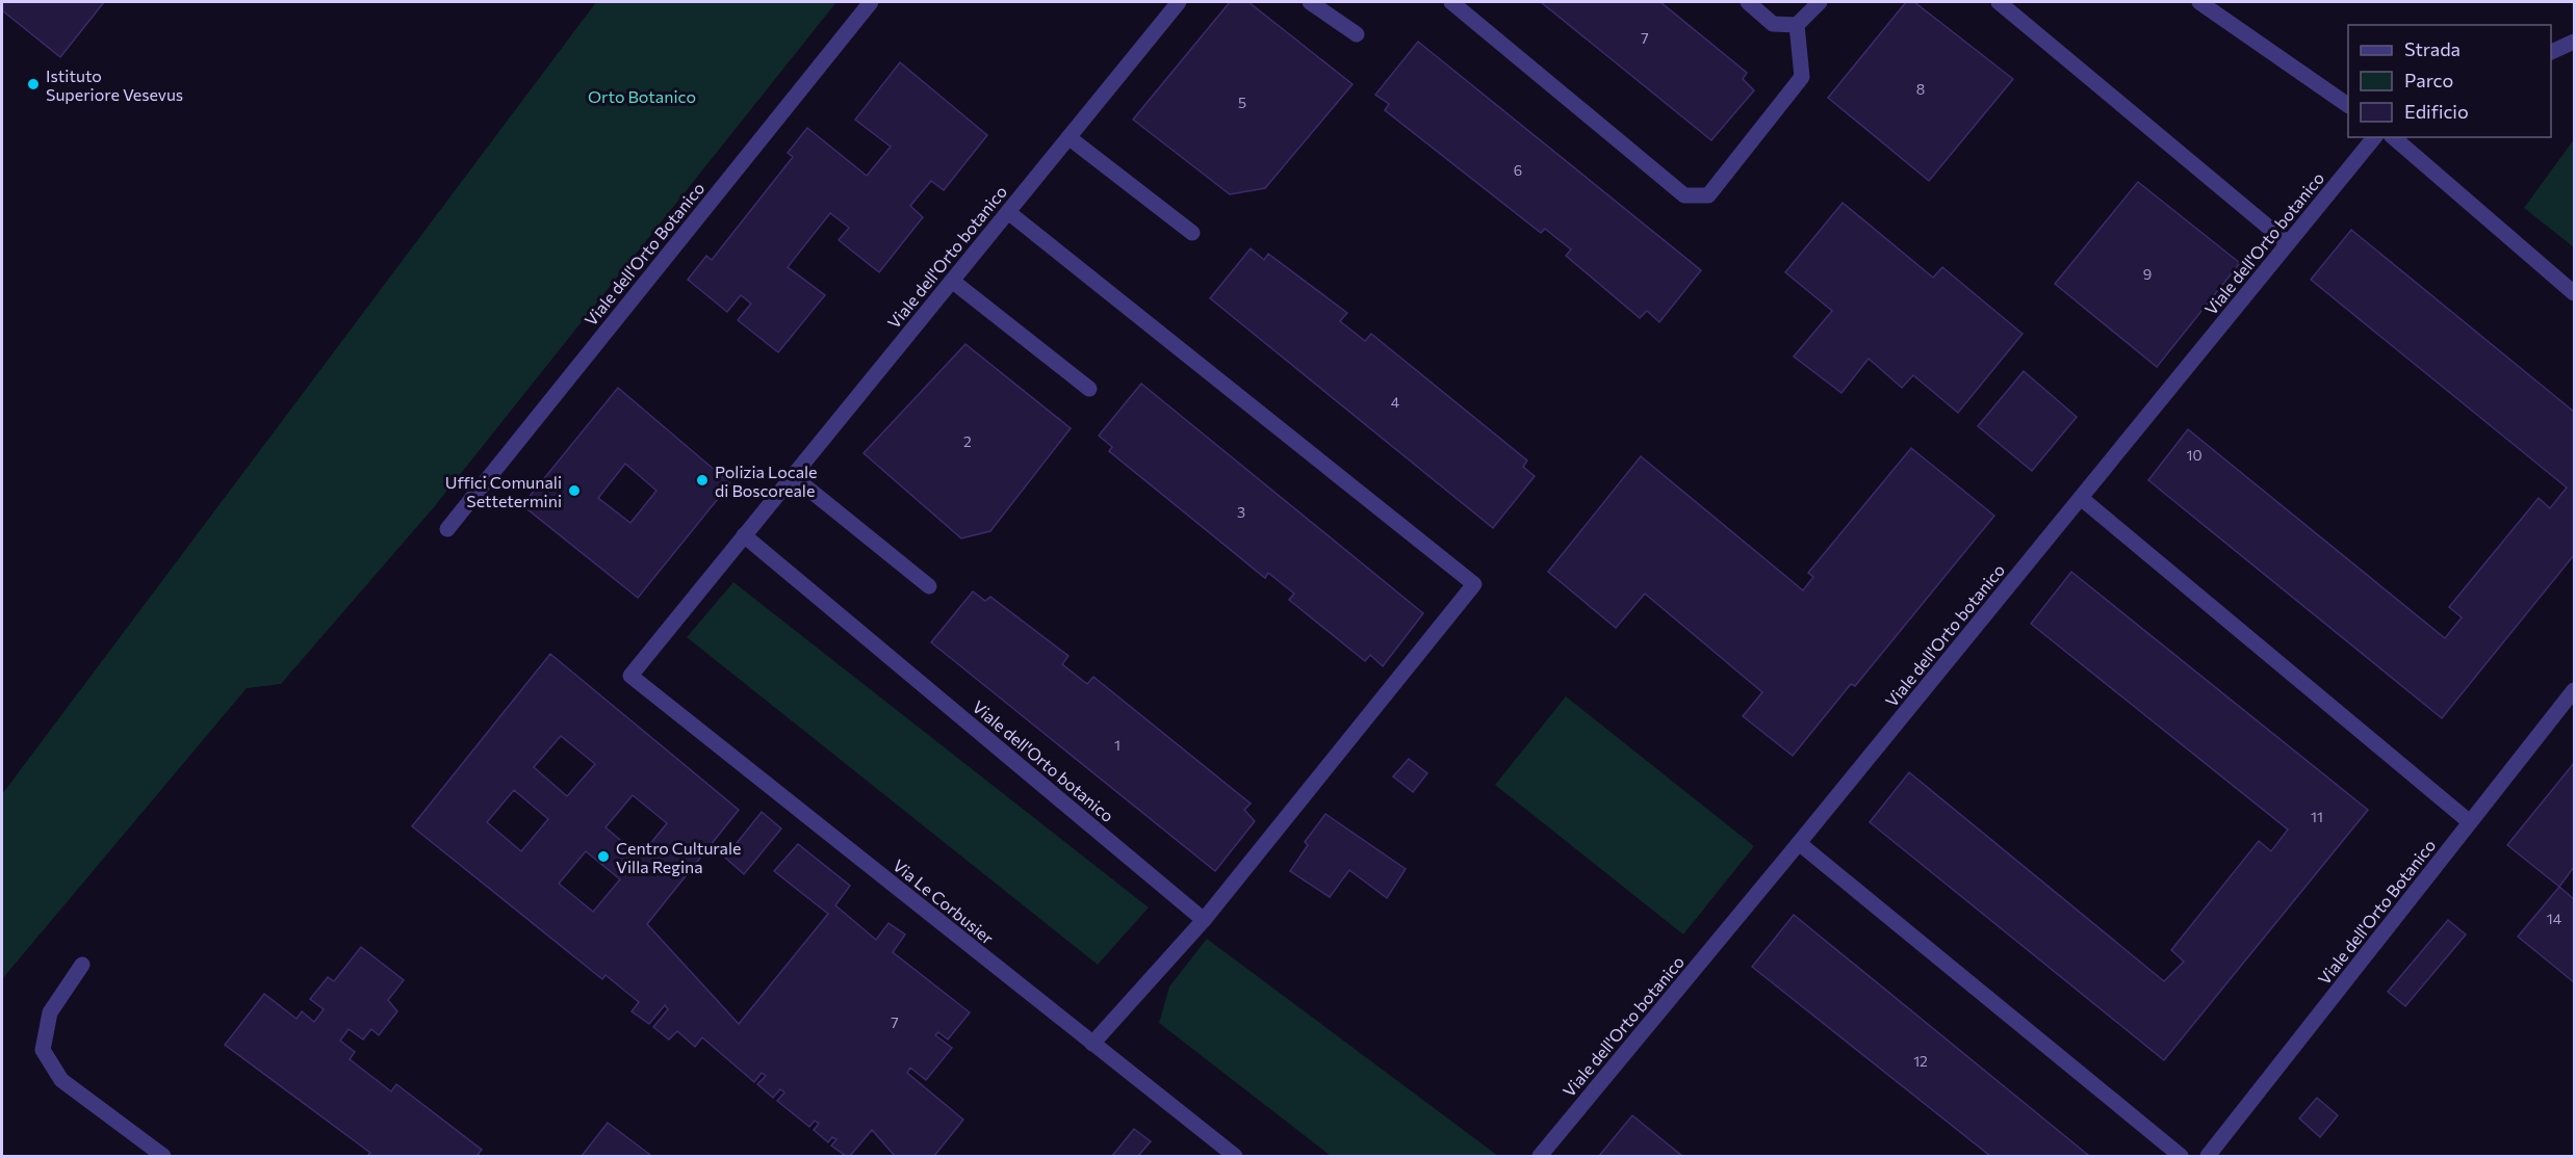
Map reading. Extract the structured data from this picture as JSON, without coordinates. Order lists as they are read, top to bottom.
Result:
{
  "streets": {
    "street": ["Viale dell'Orto botanico", "Viale dell'Orto Botanico", "Via Le Corbusier"]
  },
  "crossings": [
    ["Viale dell'Orto botanico", "Via Le Corbusier"]
  ],
  "parks": ["Orto Botanico"],
  "places": [
    "Istituto Superiore Vesevus",
    "Polizia Locale di Boscoreale",
    "Uffici Comunali Settetermini",
    "Centro Culturale Villa Regina"
  ],
  "house_numbers": [
    "7",
    "8",
    "5",
    "6",
    "9",
    "4",
    "2",
    "10",
    "3",
    "1",
    "11",
    "14",
    "7",
    "12"
  ],
  "legend": ["Strada", "Parco", "Edificio"]
}
